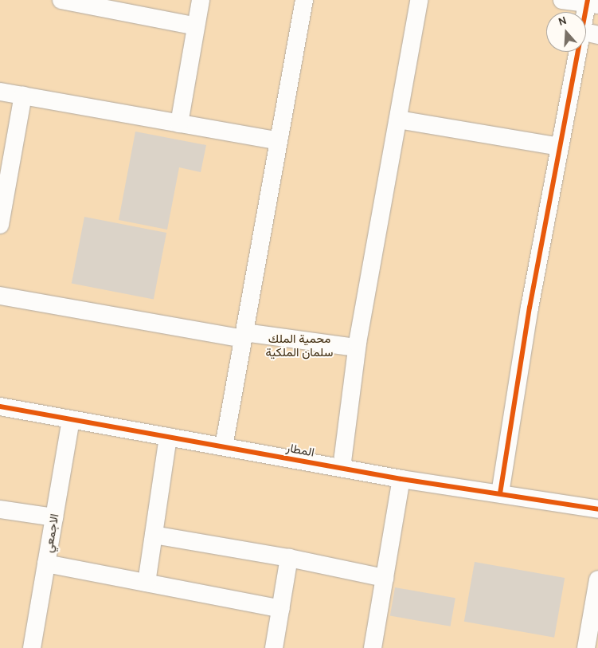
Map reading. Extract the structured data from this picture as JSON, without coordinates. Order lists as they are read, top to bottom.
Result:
{
  "streets": {
    "street": ["المطار", "الاجمعي"]
  },
  "crossings": [
    ["المطار", "الاجمعي"]
  ],
  "parks": ["محمية الملك سلمان الملكية"],
  "north": "top"
}
